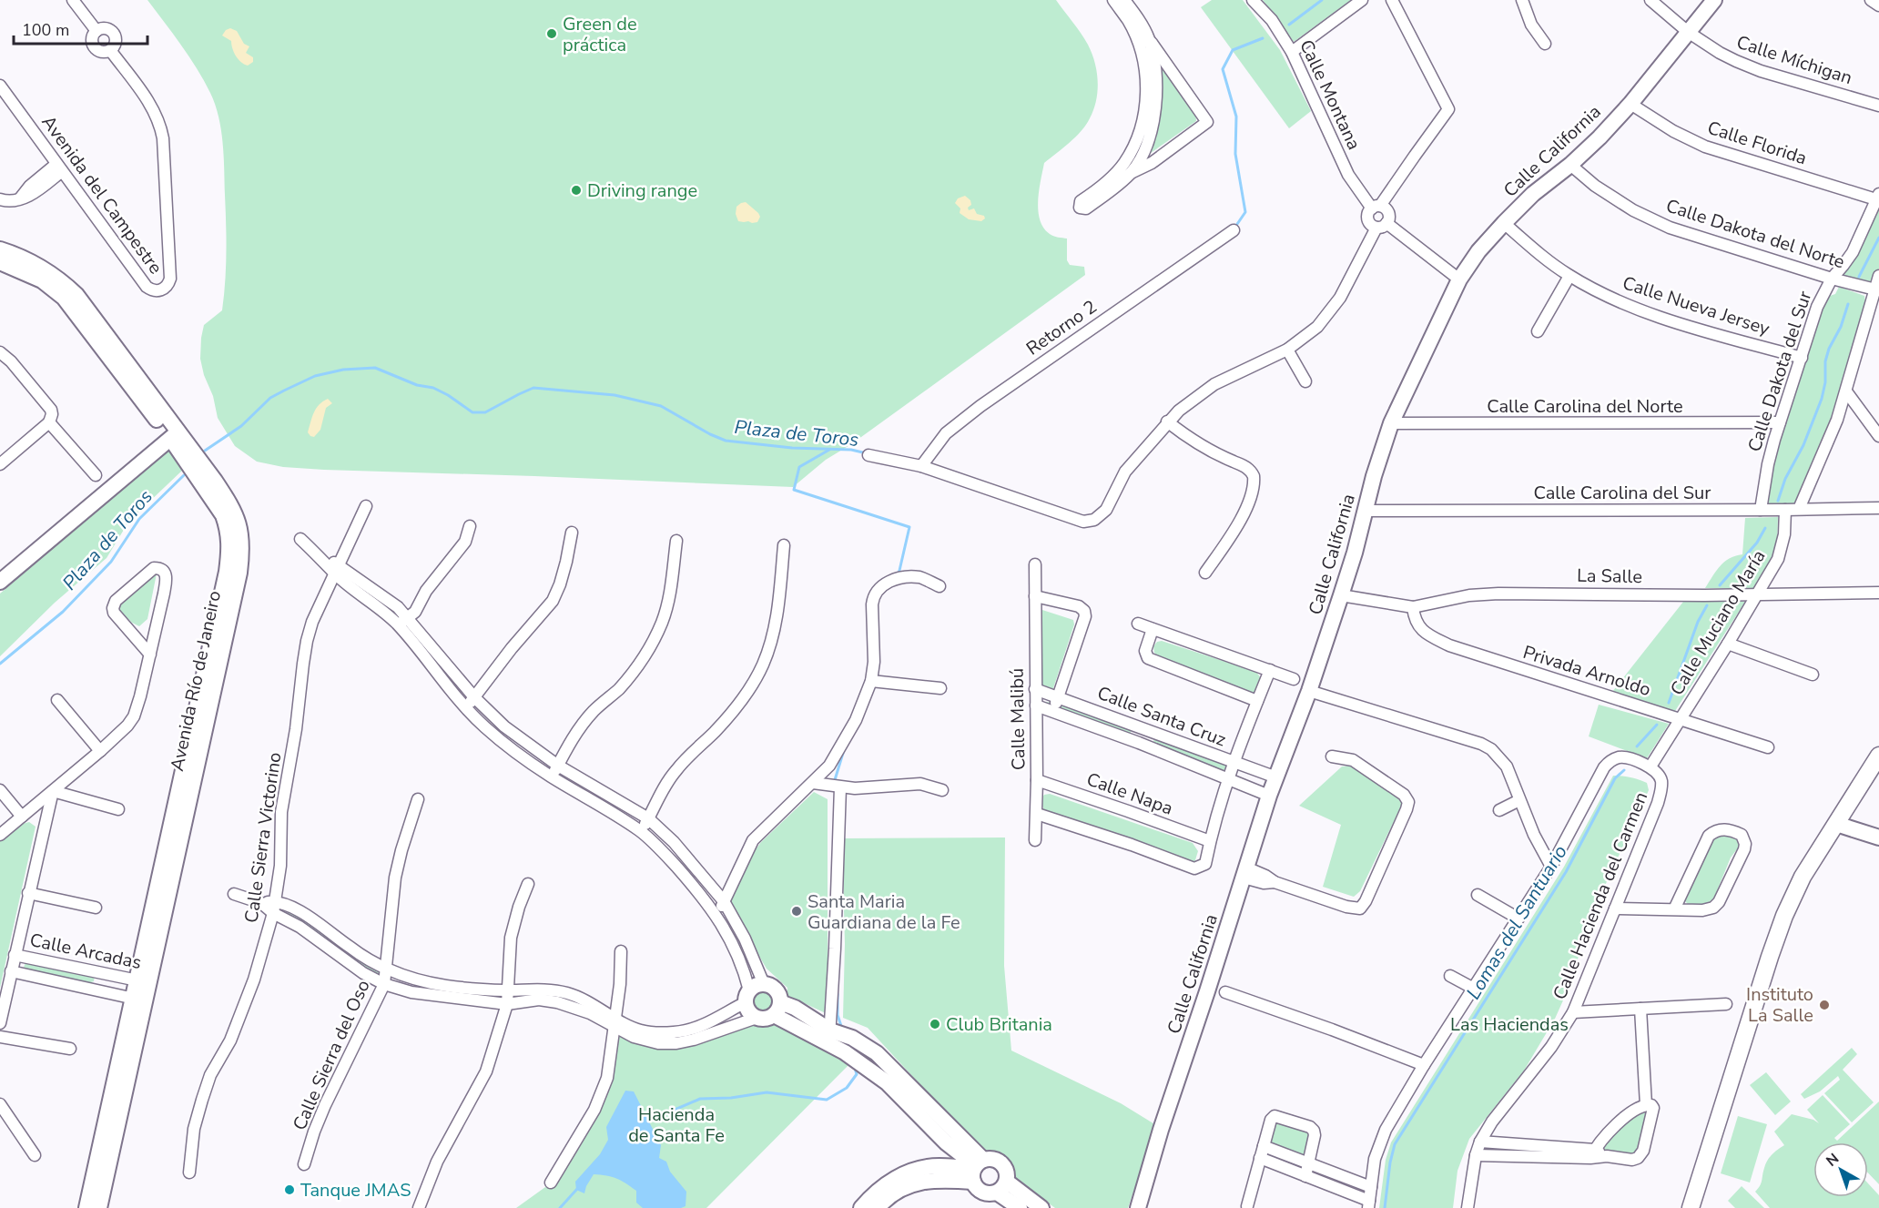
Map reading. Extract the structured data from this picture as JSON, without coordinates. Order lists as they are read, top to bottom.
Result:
{
  "streets": {
    "main road": ["Calle California", "Avenida Río de Janeiro"],
    "street": [
      "Calle Míchigan",
      "Calle Montana",
      "Calle Florida",
      "Avenida del Campestre",
      "Calle Dakota del Norte",
      "Calle Nueva Jersey",
      "Retorno 2",
      "Calle Dakota del Sur",
      "Calle Carolina del Norte",
      "Calle Carolina del Sur",
      "La Salle",
      "Calle Muciano María",
      "Privada Arnoldo",
      "Calle Santa Cruz",
      "Calle Malibú",
      "Calle Napa",
      "Calle Sierra Victorino",
      "Calle Hacienda del Carmen",
      "Calle Arcadas",
      "Calle Sierra del Oso"
    ]
  },
  "crossings": [
    ["Calle Míchigan", "Calle California"],
    ["Calle Florida", "Calle California"],
    ["Calle Florida", "Calle Dakota del Sur"],
    ["Calle California", "Calle Dakota del Norte"],
    ["Calle California", "Calle Nueva Jersey"],
    ["Calle California", "Calle Carolina del Norte"],
    ["Calle California", "Calle Carolina del Sur"],
    ["Calle California", "La Salle"],
    ["Calle California", "Calle Santa Cruz"],
    ["Calle Dakota del Norte", "Calle Dakota del Sur"],
    ["Calle Nueva Jersey", "Calle Dakota del Sur"],
    ["Calle Dakota del Sur", "Calle Carolina del Norte"],
    ["Calle Dakota del Sur", "Calle Carolina del Sur"],
    ["Calle Carolina del Sur", "Calle Muciano María"],
    ["La Salle", "Calle Muciano María"],
    ["La Salle", "Privada Arnoldo"],
    ["Calle Muciano María", "Privada Arnoldo"],
    ["Calle Muciano María", "Calle Hacienda del Carmen"],
    ["Avenida Río de Janeiro", "Calle Arcadas"],
    ["Calle Santa Cruz", "Calle Malibú"],
    ["Calle Malibú", "Calle Napa"]
  ],
  "water": ["Plaza de Toros", "Lomas del Santuario"],
  "parks": ["Las Haciendas", "Hacienda de Santa Fe"],
  "places": [
    "Green de práctica",
    "Driving range",
    "Santa Maria Guardiana de la Fe",
    "Instituto La Salle",
    "Club Britania",
    "Tanque JMAS"
  ],
  "scale_bar": "100 m",
  "north": "top left"
}
